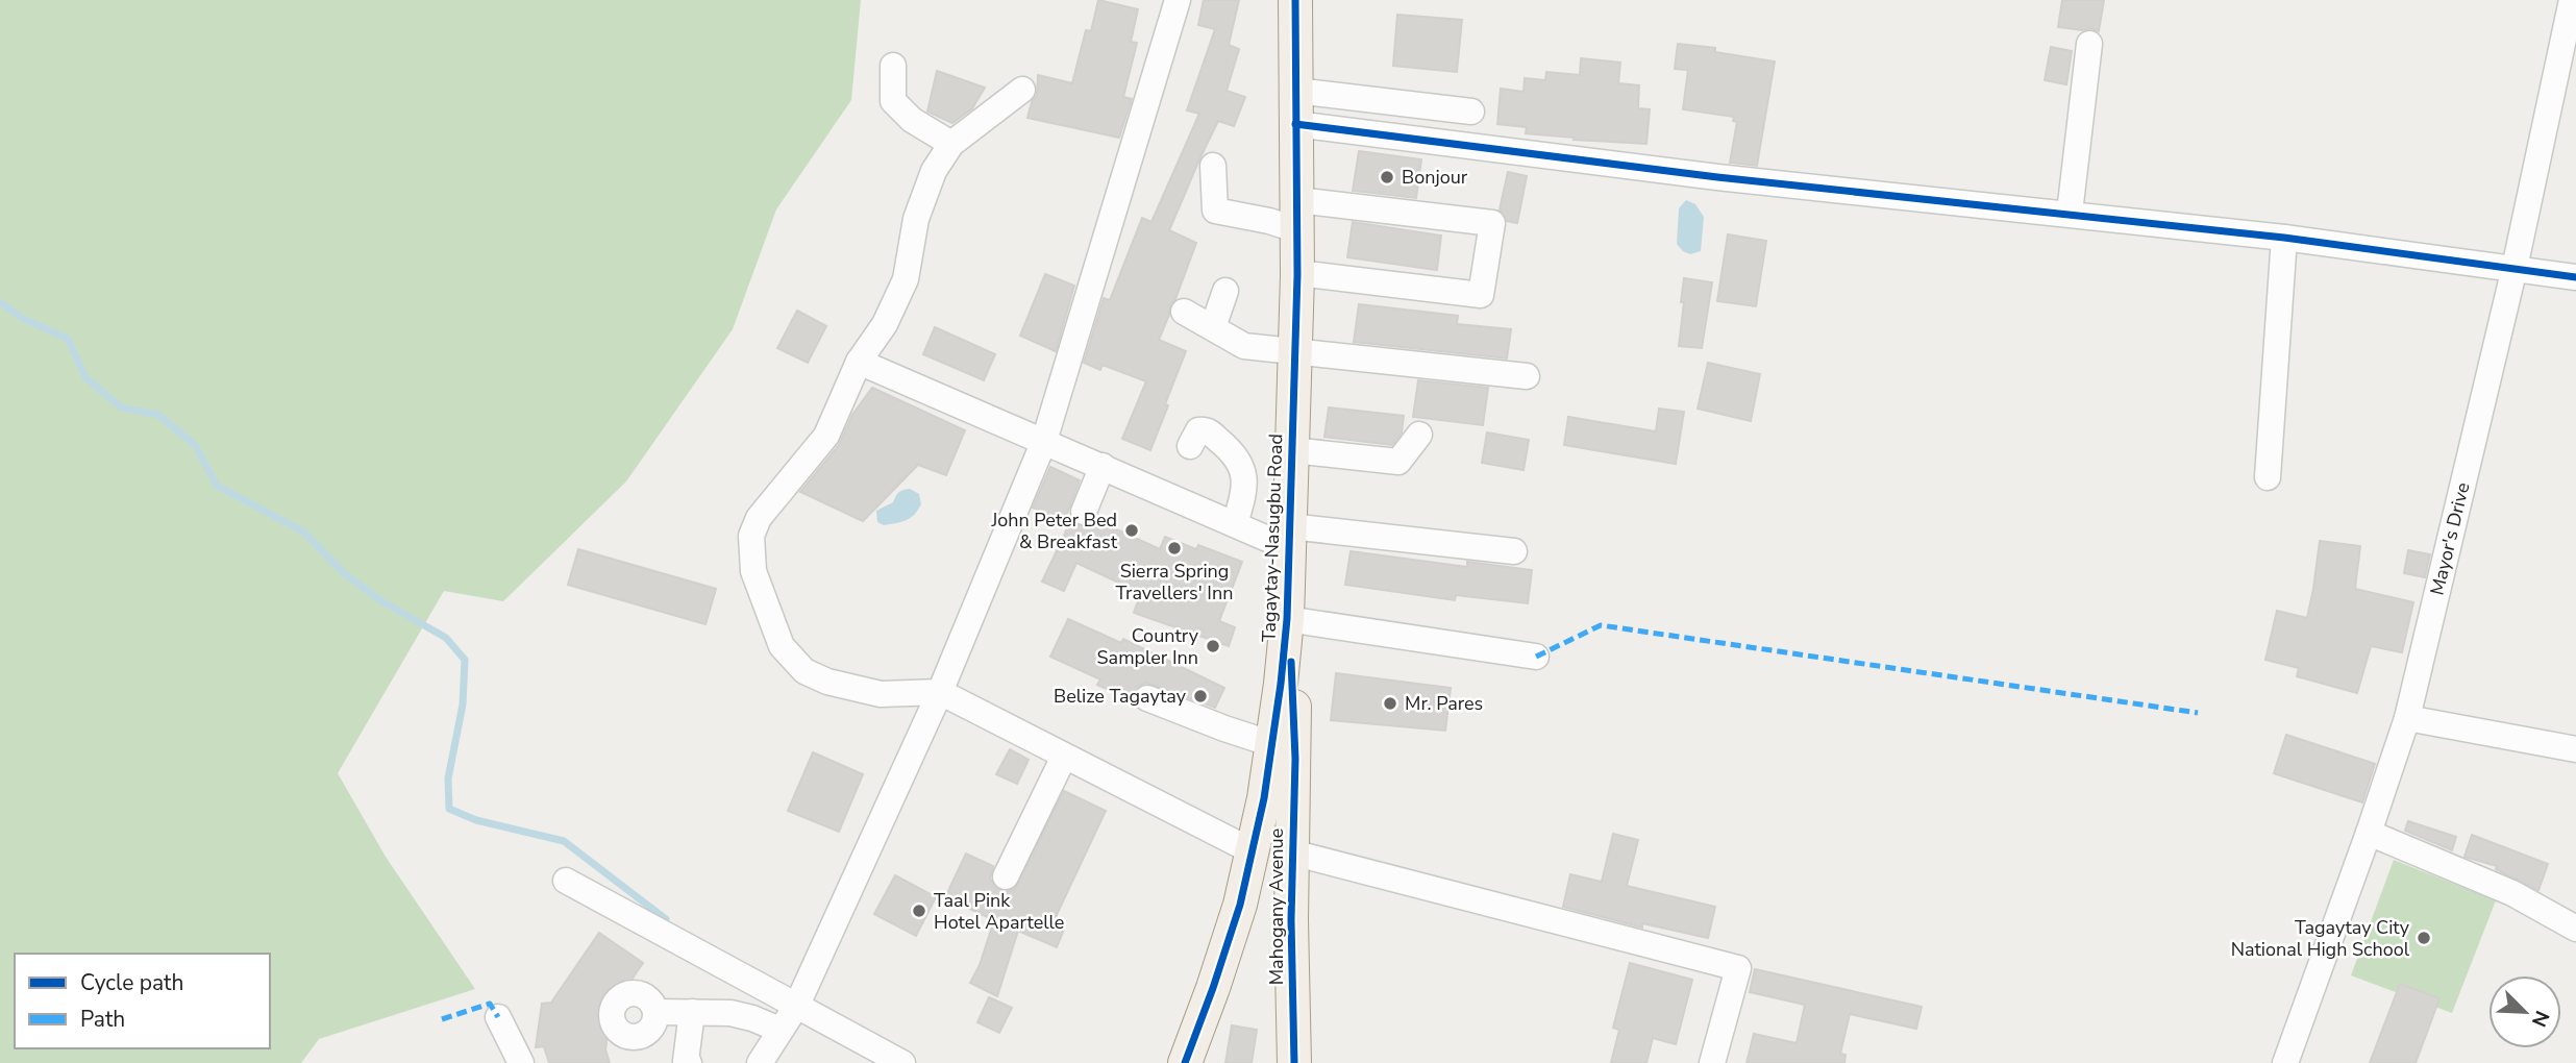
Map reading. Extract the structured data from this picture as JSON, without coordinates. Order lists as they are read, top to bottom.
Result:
{
  "streets": {
    "main road": ["Tagaytay-Nasugbu Road", "Mahogany Avenue"],
    "street": ["Mayor's Drive"]
  },
  "crossings": [
    ["Tagaytay-Nasugbu Road", "Mahogany Avenue"]
  ],
  "places": [
    "Bonjour",
    "John Peter Bed & Breakfast",
    "Sierra Spring Travellers' Inn",
    "Country Sampler Inn",
    "Belize Tagaytay",
    "Mr. Pares",
    "Taal Pink Hotel Apartelle",
    "Tagaytay City National High School"
  ],
  "legend": ["Cycle path", "Path"],
  "north": "bottom right"
}
